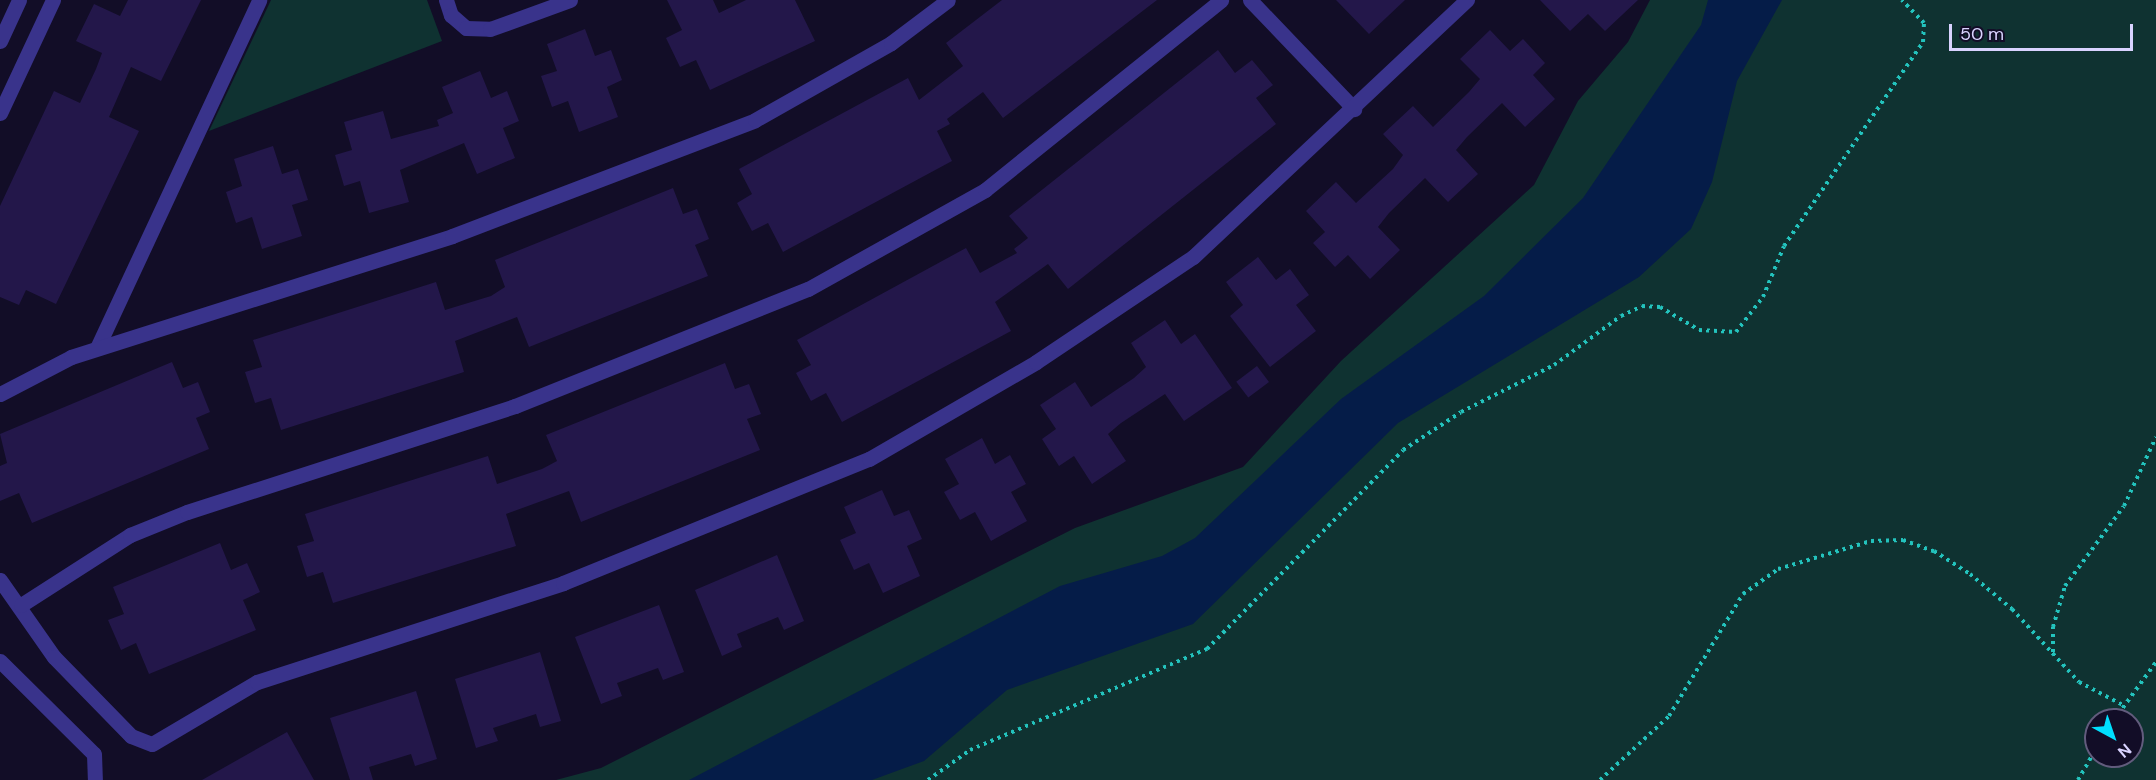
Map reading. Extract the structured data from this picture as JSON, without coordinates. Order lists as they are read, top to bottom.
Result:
{
  "scale_bar": "50 m",
  "north": "bottom right"
}
